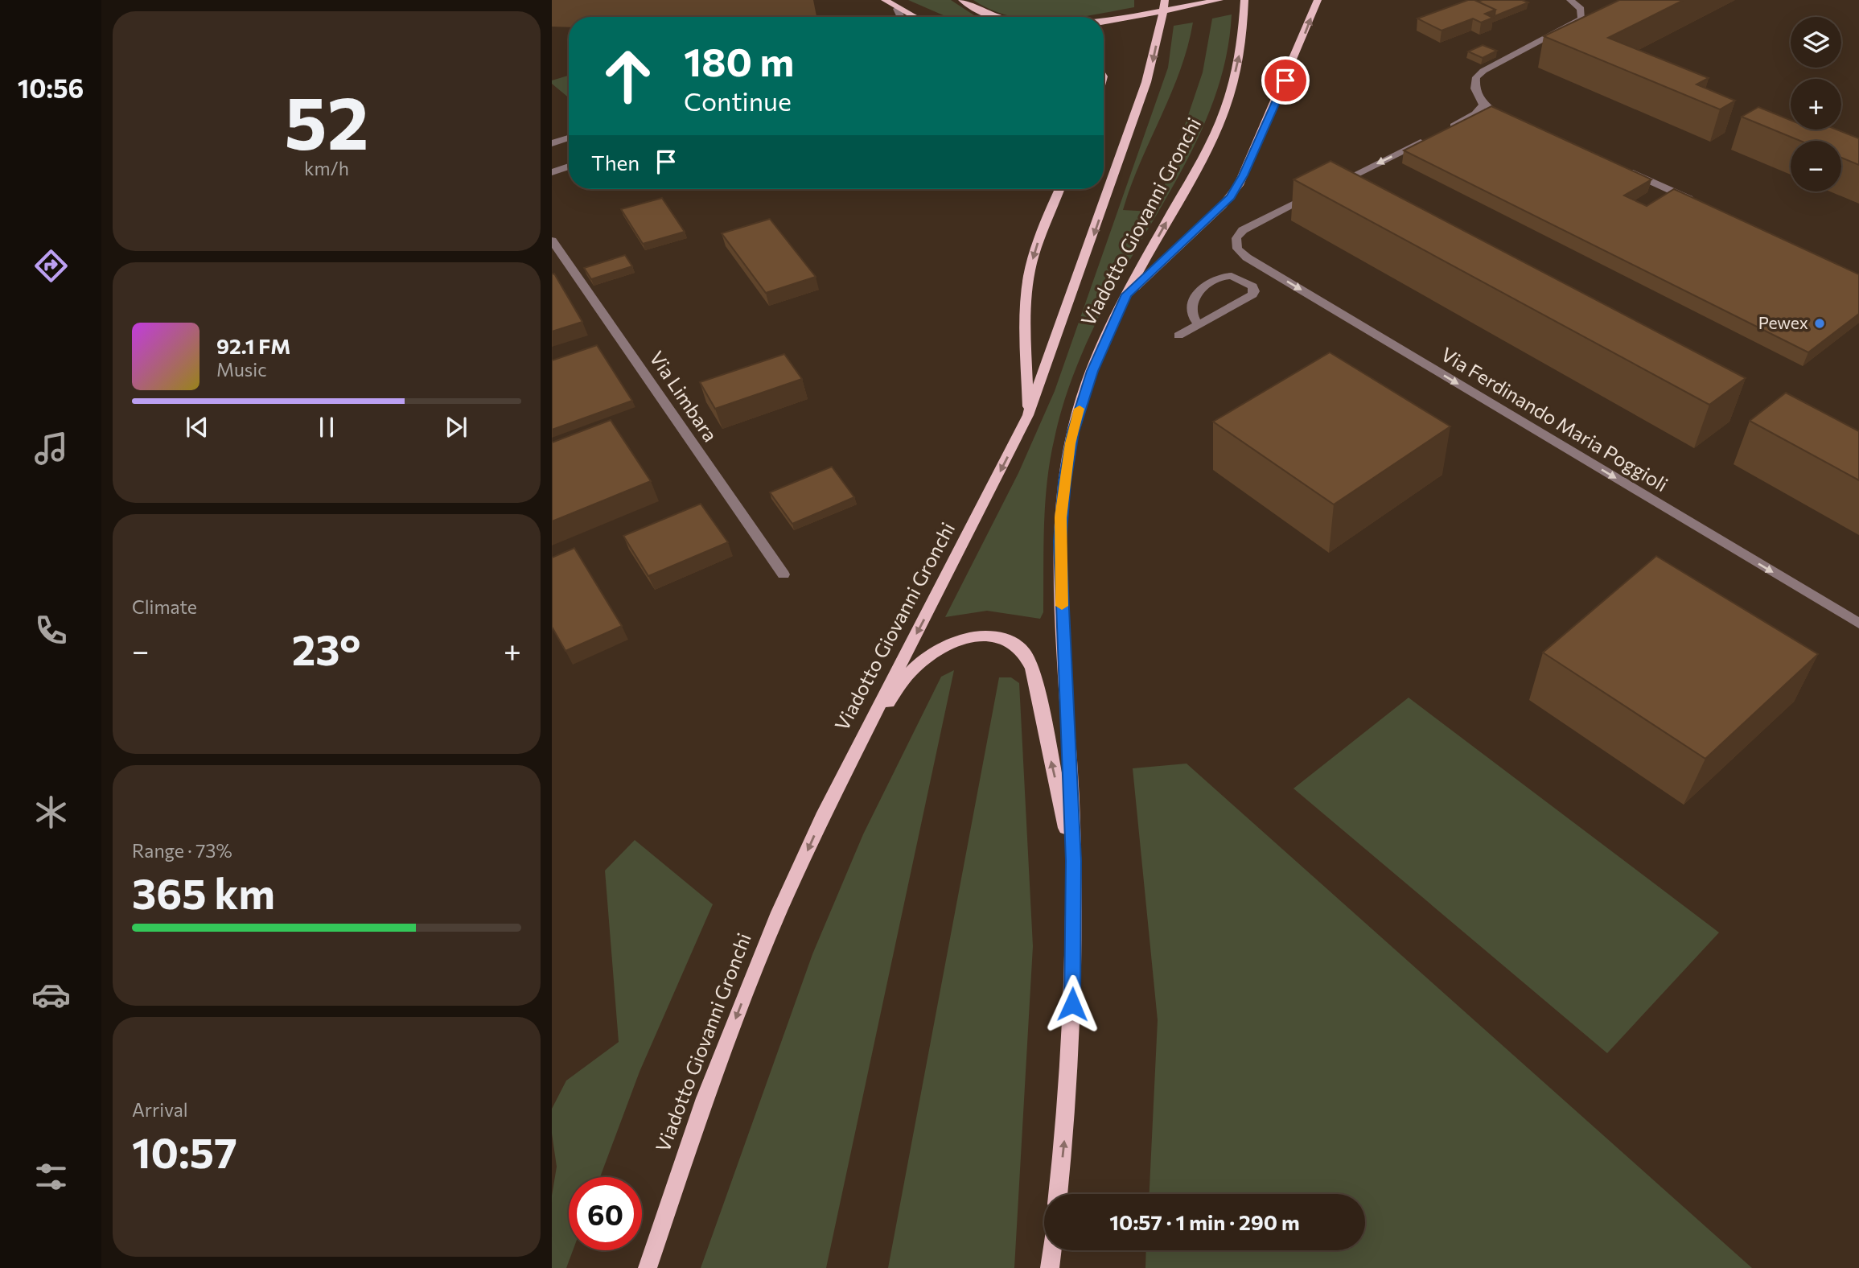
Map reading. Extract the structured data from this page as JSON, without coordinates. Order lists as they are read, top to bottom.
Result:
{
  "streets": {
    "main road": ["Viadotto Giovanni Gronchi"],
    "street": ["Via Limbara", "Via Ferdinando Maria Poggioli"]
  },
  "one_way": ["Via Ferdinando Maria Poggioli"],
  "places": ["Pewex"],
  "page": {
    "tabs": "10:56",
    "tile": [
      ["52", "km/h"],
      "Climate",
      ["Range · 73%", "365 km"],
      ["Arrival", "10:57"]
    ],
    "map_buttons": ["+", "−"],
    "turn": ["180 m", "Continue"],
    "then": "Then",
    "song": ["92.1 FM", "Music"],
    "heat": ["−", "23°", "+"],
    "limit": "60",
    "trip": "10:57 · 1 min · 290 m"
  }
}
